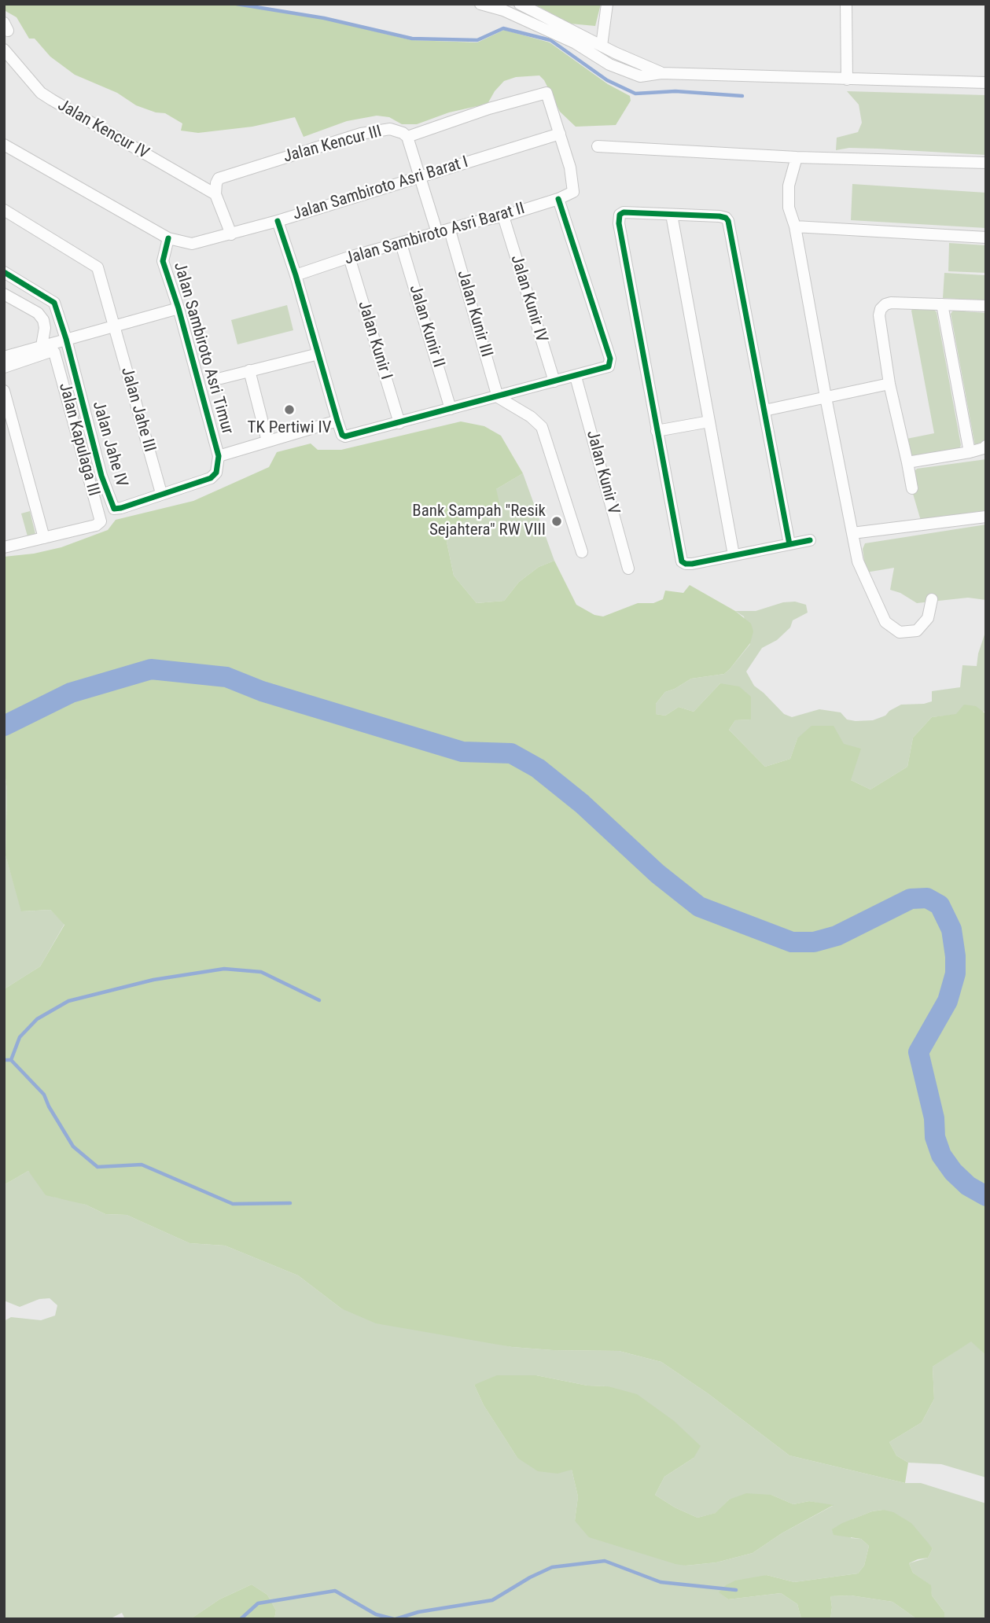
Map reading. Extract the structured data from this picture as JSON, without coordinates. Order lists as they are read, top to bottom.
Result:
{
  "streets": {
    "street": [
      "Jalan Kencur IV",
      "Jalan Kencur III",
      "Jalan Sambiroto Asri Barat I",
      "Jalan Sambiroto Asri Barat II",
      "Jalan Kunir IV",
      "Jalan Kunir III",
      "Jalan Kunir II",
      "Jalan Kunir I",
      "Jalan Sambiroto Asri Timur",
      "Jalan Jahe III",
      "Jalan Kapulaga III",
      "Jalan Jahe IV",
      "Jalan Kunir V"
    ]
  },
  "crossings": [
    ["Jalan Kencur IV", "Jalan Kencur III"],
    ["Jalan Kencur III", "Jalan Sambiroto Asri Barat I"],
    ["Jalan Kencur III", "Jalan Sambiroto Asri Barat II"],
    ["Jalan Sambiroto Asri Barat I", "Jalan Sambiroto Asri Barat II"],
    ["Jalan Sambiroto Asri Barat I", "Jalan Sambiroto Asri Timur"],
    ["Jalan Sambiroto Asri Barat II", "Jalan Kunir IV"],
    ["Jalan Sambiroto Asri Barat II", "Jalan Kunir III"],
    ["Jalan Sambiroto Asri Barat II", "Jalan Kunir II"],
    ["Jalan Sambiroto Asri Barat II", "Jalan Kunir I"],
    ["Jalan Sambiroto Asri Timur", "Jalan Jahe III"],
    ["Jalan Sambiroto Asri Timur", "Jalan Jahe IV"],
    ["Jalan Jahe III", "Jalan Jahe IV"]
  ],
  "places": ["TK Pertiwi IV", "Bank Sampah \"Resik Sejahtera\" RW VIII"]
}
